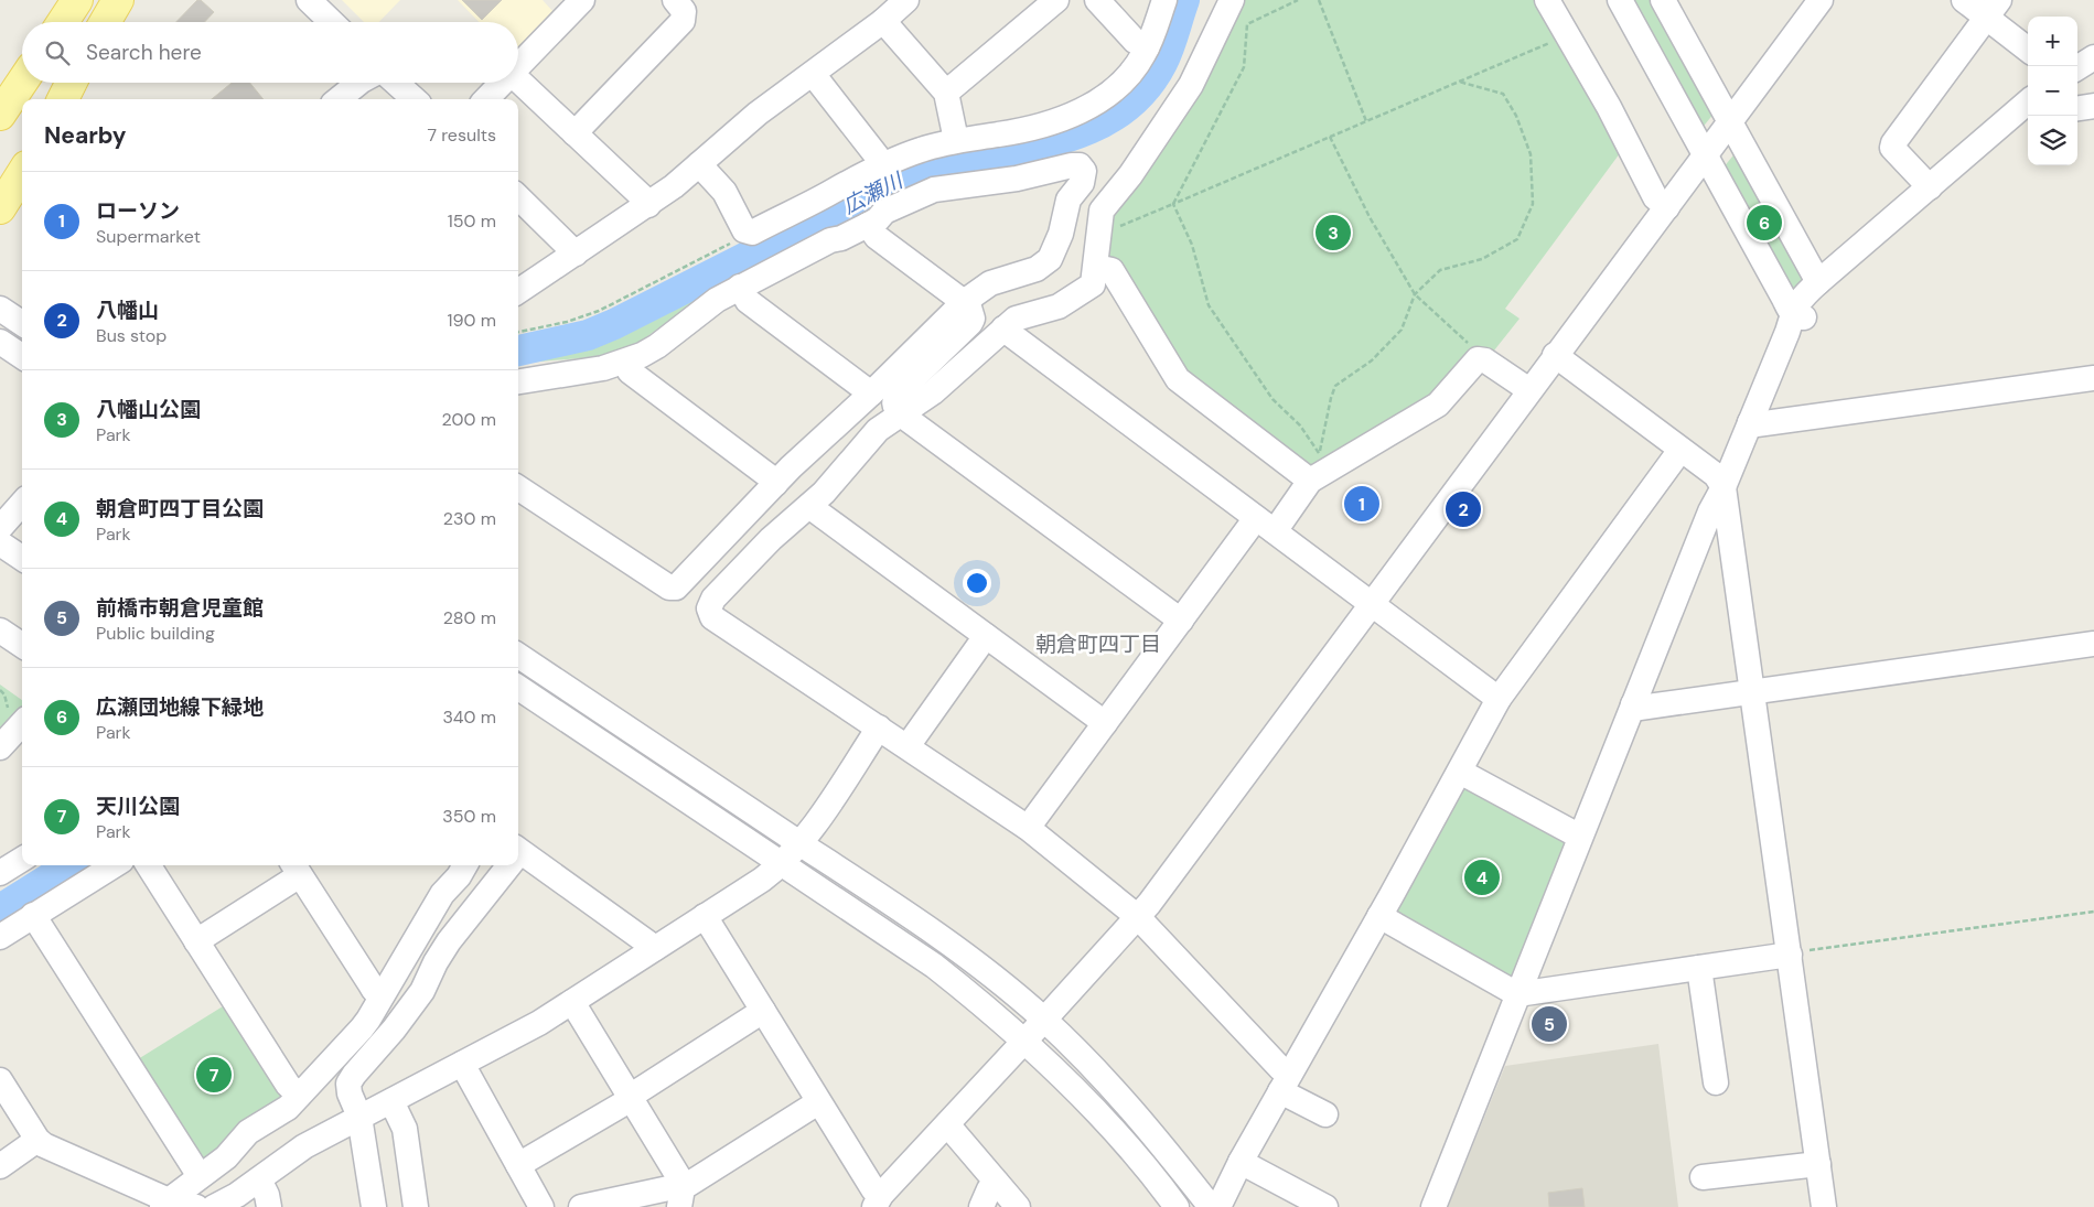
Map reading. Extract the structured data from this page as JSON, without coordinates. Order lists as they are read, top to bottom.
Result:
{
  "districts": ["朝倉町四丁目"],
  "water": ["広瀬川"],
  "page": {
    "map_buttons": ["+", "−"],
    "search": "Search here",
    "heading": ["Nearby", "7 results"],
    "list": [
      {
        "mark": "1",
        "name": "ローソン",
        "note": "Supermarket",
        "value": "150 m"
      },
      {
        "mark": "2",
        "name": "八幡山",
        "note": "Bus stop",
        "value": "190 m"
      },
      {
        "mark": "3",
        "name": "八幡山公園",
        "note": "Park",
        "value": "200 m"
      },
      {
        "mark": "4",
        "name": "朝倉町四丁目公園",
        "note": "Park",
        "value": "230 m"
      },
      {
        "mark": "5",
        "name": "前橋市朝倉児童館",
        "note": "Public building",
        "value": "280 m"
      },
      {
        "mark": "6",
        "name": "広瀬団地線下緑地",
        "note": "Park",
        "value": "340 m"
      },
      {
        "mark": "7",
        "name": "天川公園",
        "note": "Park",
        "value": "350 m"
      }
    ],
    "pins": [
      "6",
      "3",
      "1",
      "2",
      "4",
      "5",
      "7"
    ]
  }
}
